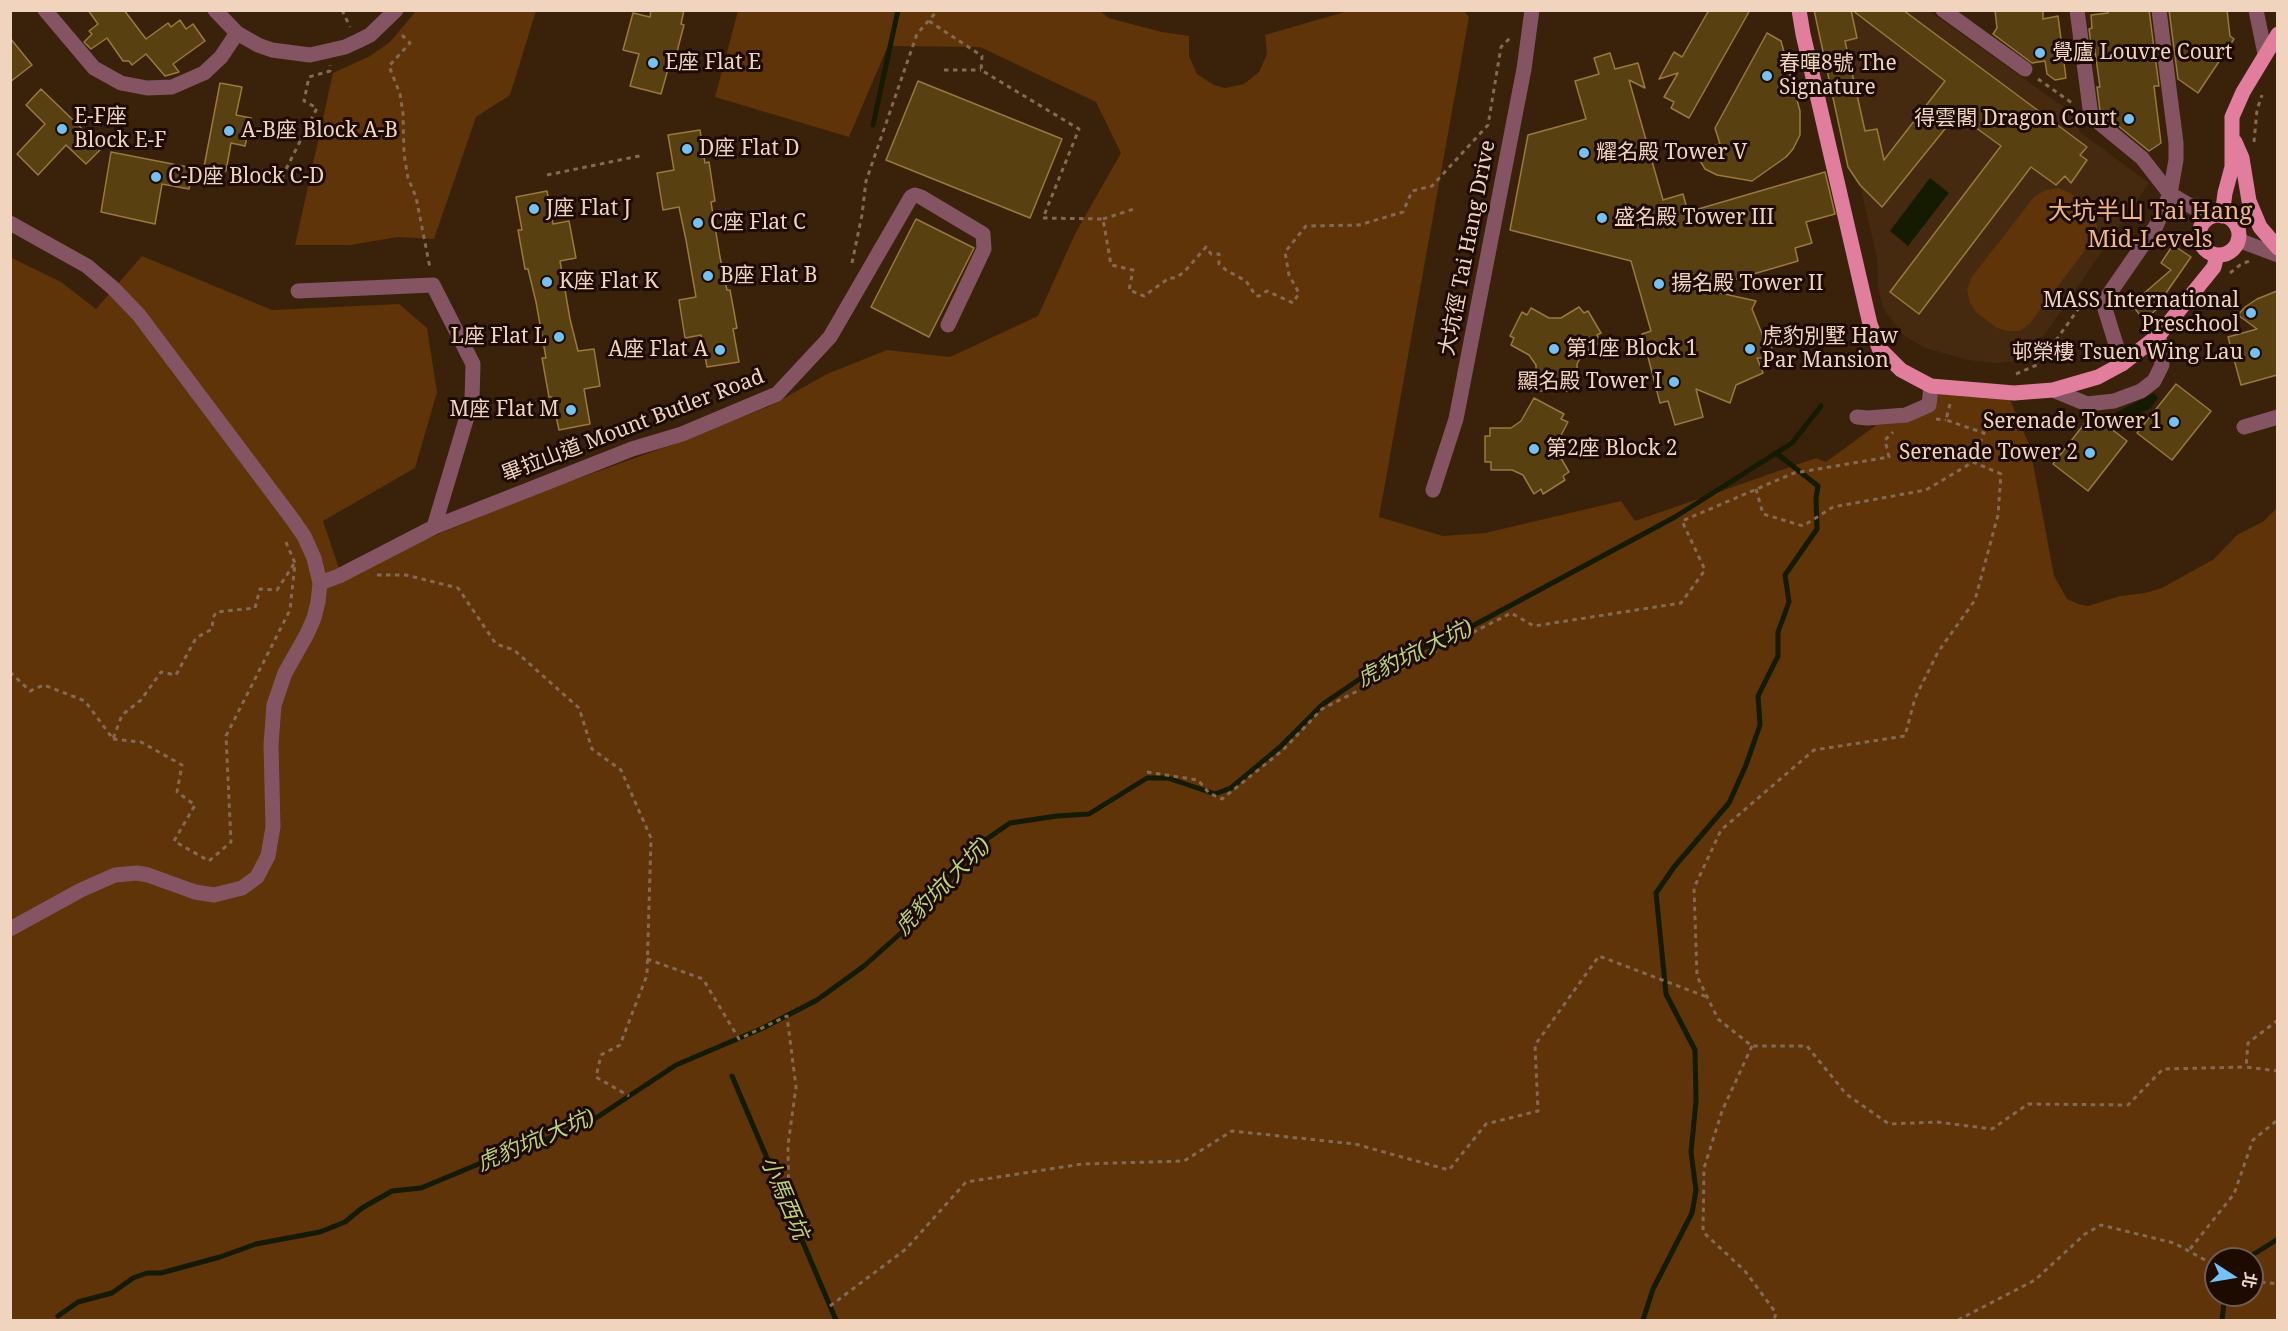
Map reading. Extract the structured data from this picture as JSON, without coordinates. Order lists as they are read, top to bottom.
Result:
{
  "streets": {
    "street": ["大坑徑 Tai Hang Drive", "畢拉山道 Mount Butler Road"]
  },
  "districts": ["大坑半山 Tai Hang Mid-Levels"],
  "water": ["虎豹坑(大坑)", "小馬西坑"],
  "places": [
    "覺廬 Louvre Court",
    "E座 Flat E",
    "春暉8號 The Signature",
    "得雲閣 Dragon Court",
    "E-F座 Block E-F",
    "A-B座 Block A-B",
    "D座 Flat D",
    "耀名殿 Tower V",
    "C-D座 Block C-D",
    "J座 Flat J",
    "盛名殿 Tower III",
    "C座 Flat C",
    "B座 Flat B",
    "K座 Flat K",
    "揚名殿 Tower II",
    "MASS International Preschool",
    "L座 Flat L",
    "第1座 Block 1",
    "虎豹別墅 Haw Par Mansion",
    "A座 Flat A",
    "邨榮樓 Tsuen Wing Lau",
    "顯名殿 Tower I",
    "M座 Flat M",
    "Serenade Tower 1",
    "第2座 Block 2",
    "Serenade Tower 2"
  ],
  "north": "right"
}
